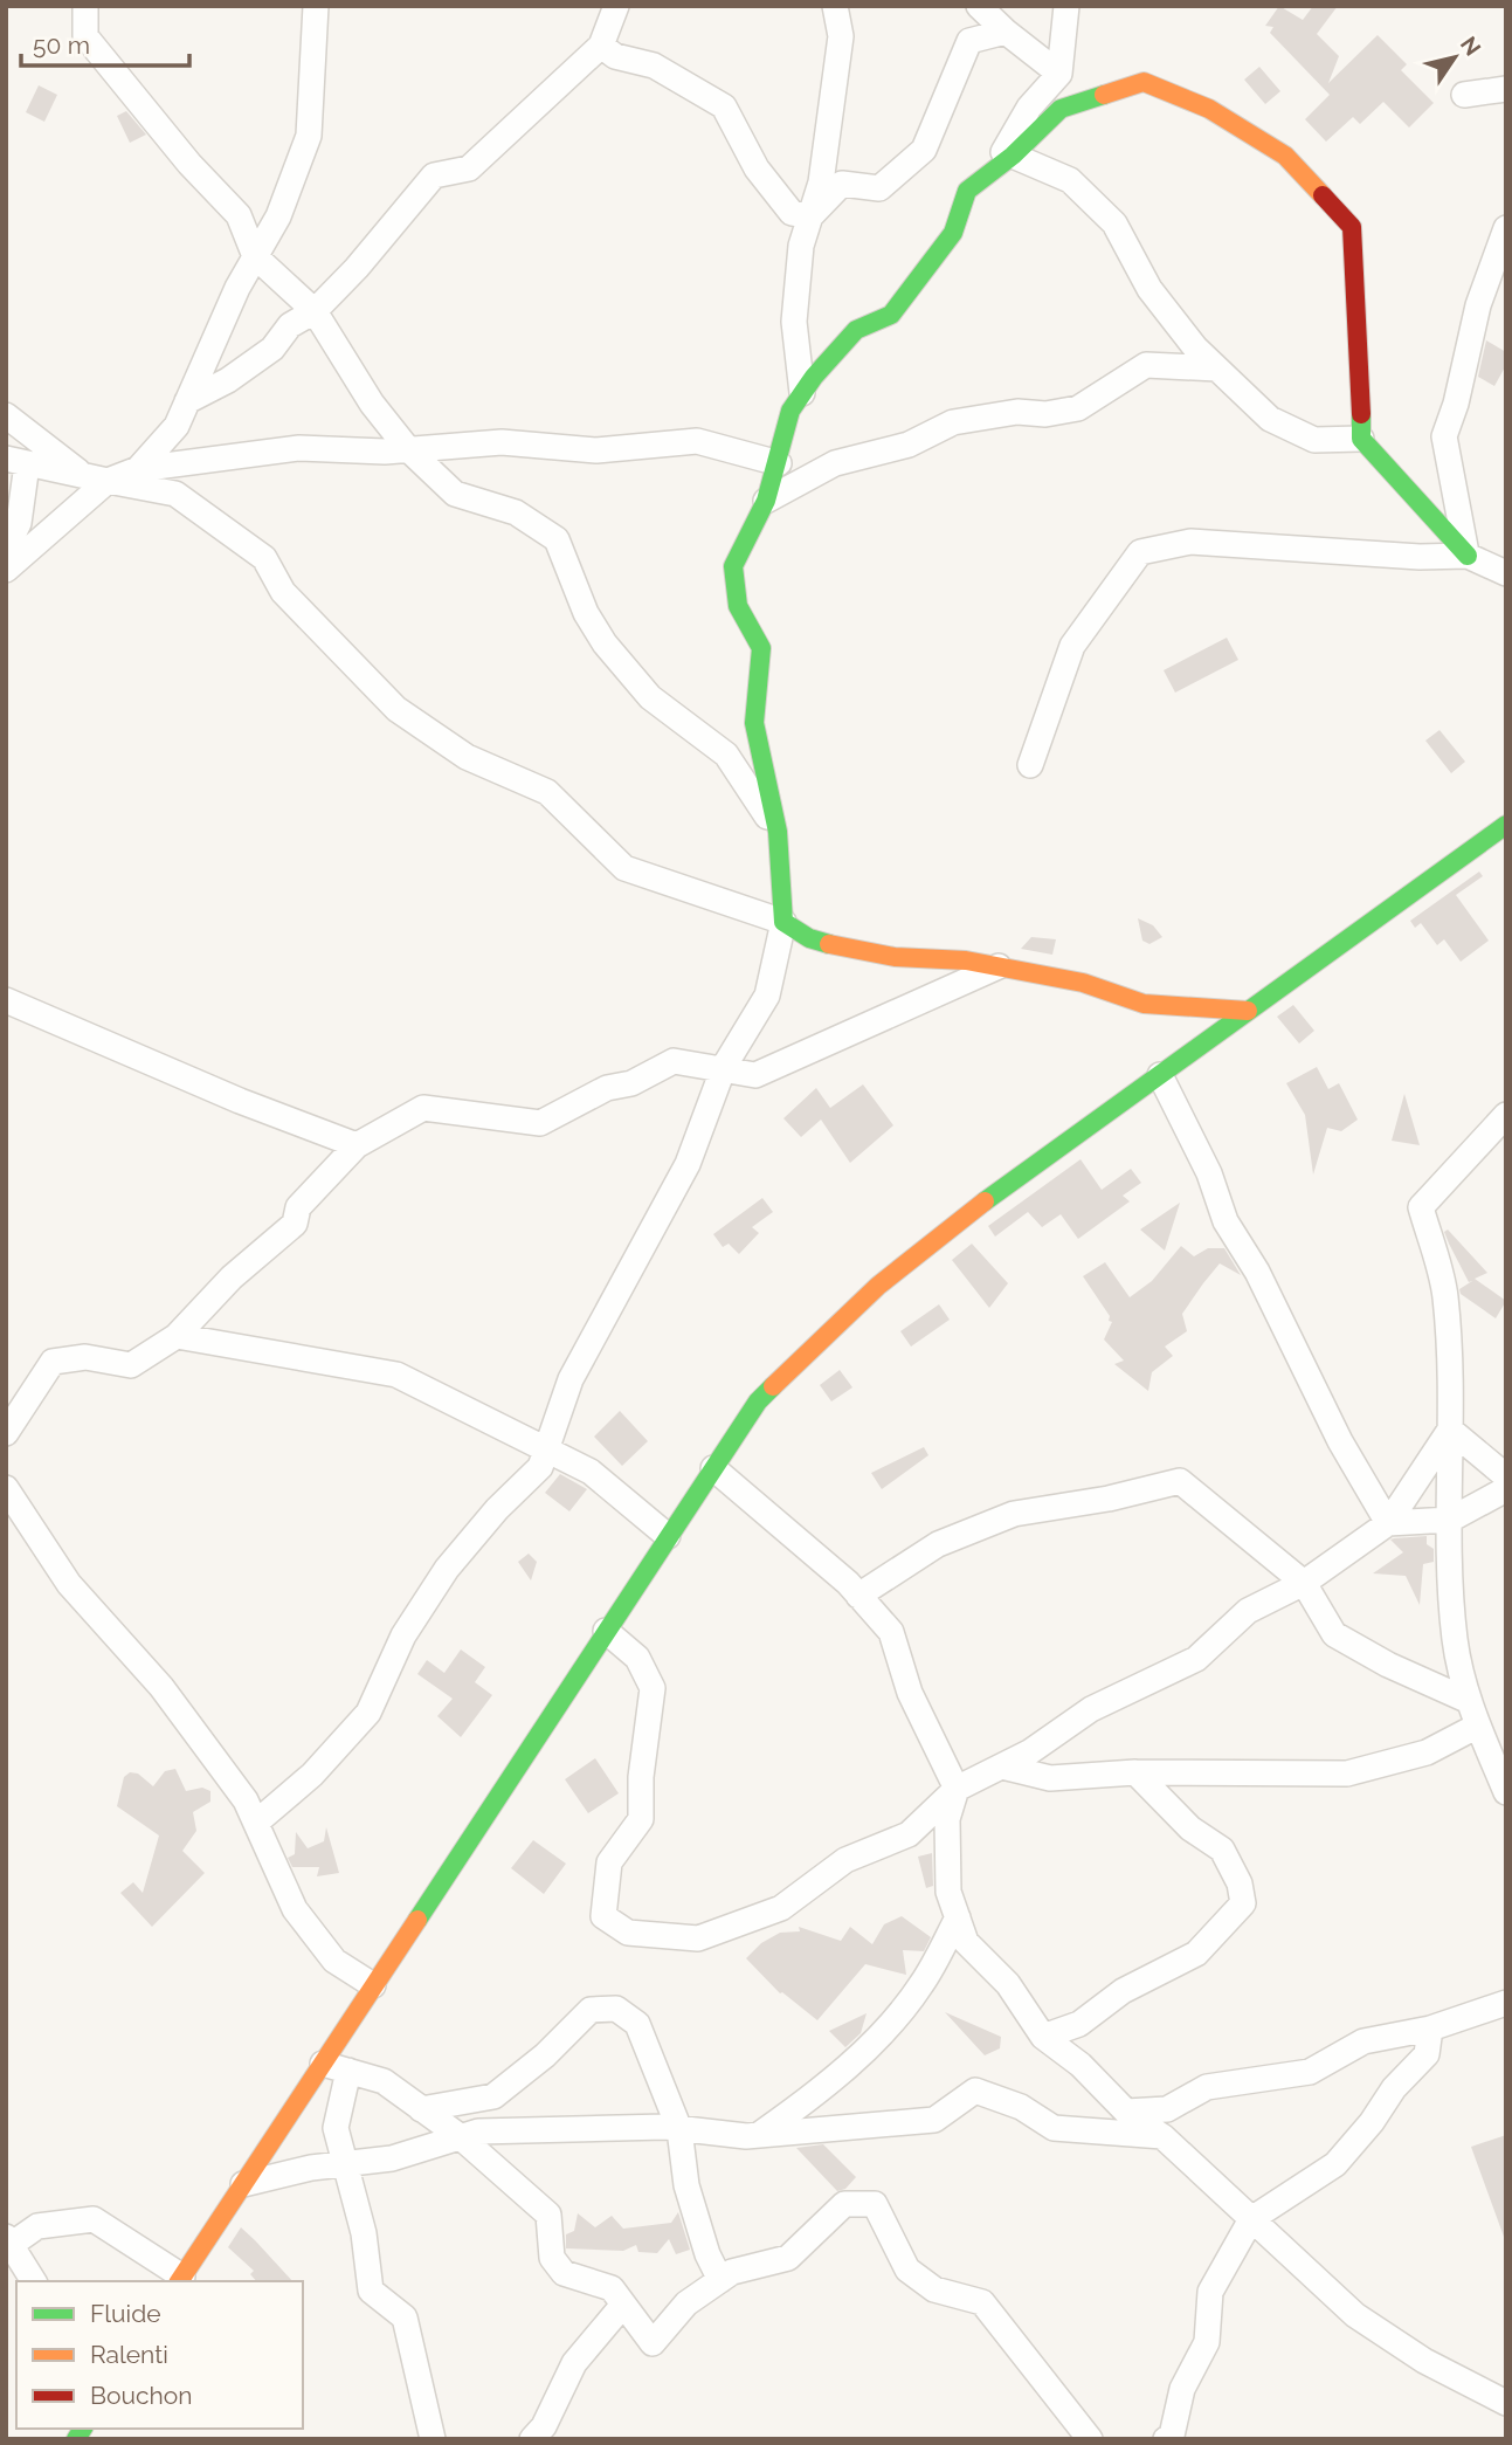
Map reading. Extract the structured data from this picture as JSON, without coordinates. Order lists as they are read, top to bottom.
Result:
{
  "legend": ["Fluide", "Ralenti", "Bouchon"],
  "scale_bar": "50 m",
  "north": "top right"
}
